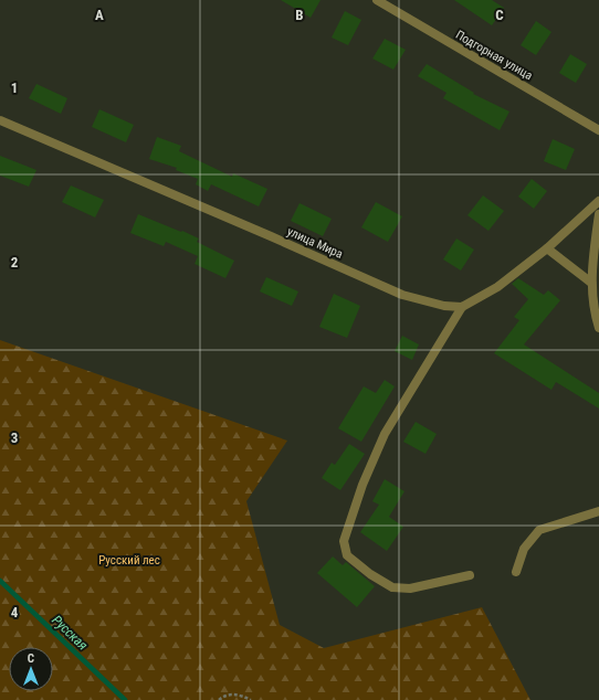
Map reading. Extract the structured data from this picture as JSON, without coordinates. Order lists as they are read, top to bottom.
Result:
{
  "streets": {
    "street": ["Подгорная улица", "улица Мира"]
  },
  "water": ["Русская"],
  "parks": ["Русский лес"],
  "north": "top",
  "grid": {
    "columns": ["A", "B", "C"],
    "rows": [
      "1",
      "2",
      "3",
      "4"
    ]
  }
}
